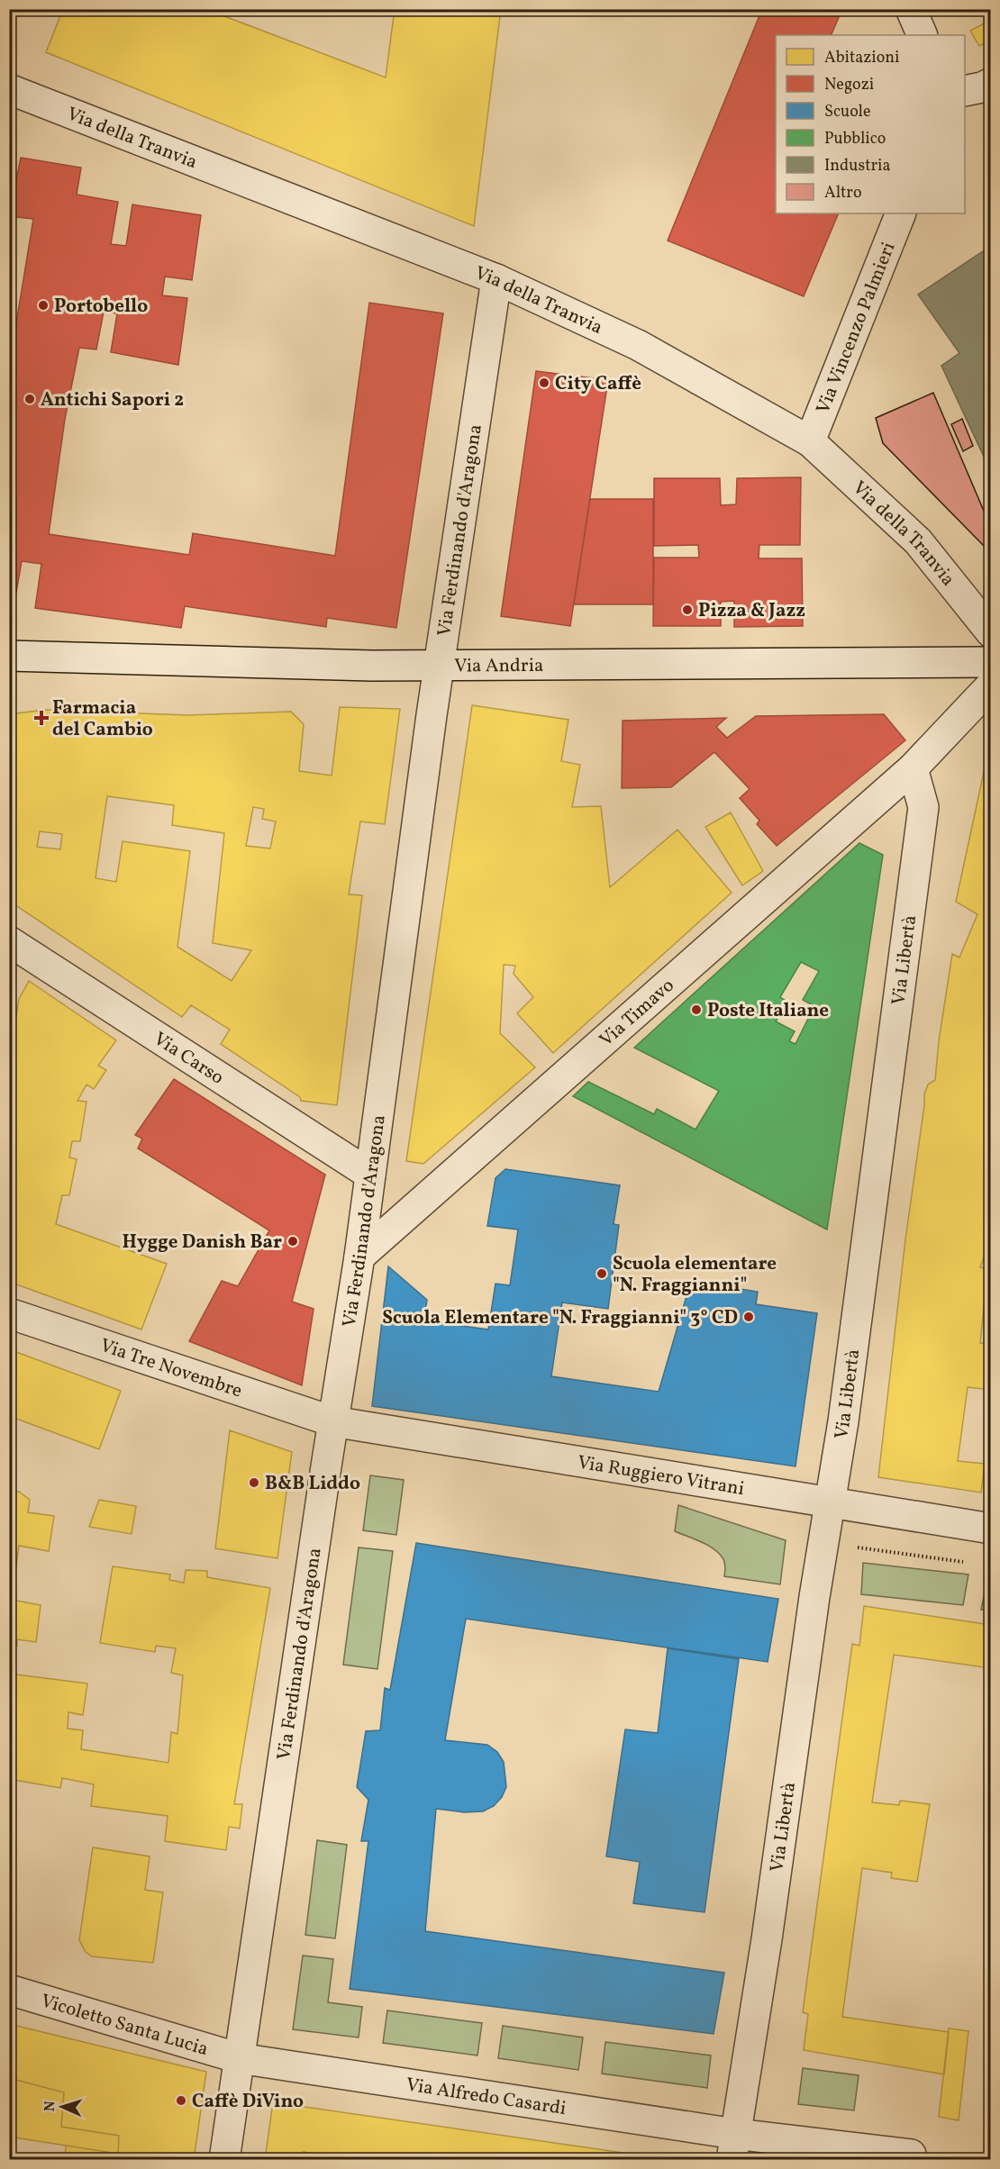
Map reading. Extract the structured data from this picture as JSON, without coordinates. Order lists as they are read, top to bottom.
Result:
{
  "streets": {
    "street": [
      "Via della Tranvia",
      "Via Vincenzo Palmieri",
      "Via Ferdinando d'Aragona",
      "Via Andria",
      "Via Libertà",
      "Via Timavo",
      "Via Carso",
      "Via Tre Novembre",
      "Via Ruggiero Vitrani",
      "Vicoletto Santa Lucia",
      "Via Alfredo Casardi"
    ]
  },
  "crossings": [
    ["Via della Tranvia", "Via Vincenzo Palmieri"],
    ["Via della Tranvia", "Via Ferdinando d'Aragona"],
    ["Via Ferdinando d'Aragona", "Via Andria"],
    ["Via Ferdinando d'Aragona", "Via Timavo"],
    ["Via Ferdinando d'Aragona", "Via Carso"],
    ["Via Ferdinando d'Aragona", "Via Tre Novembre"],
    ["Via Ferdinando d'Aragona", "Via Ruggiero Vitrani"],
    ["Via Ferdinando d'Aragona", "Vicoletto Santa Lucia"],
    ["Via Ferdinando d'Aragona", "Via Alfredo Casardi"],
    ["Via Libertà", "Via Timavo"],
    ["Via Libertà", "Via Ruggiero Vitrani"],
    ["Via Libertà", "Via Alfredo Casardi"],
    ["Via Tre Novembre", "Via Ruggiero Vitrani"],
    ["Vicoletto Santa Lucia", "Via Alfredo Casardi"]
  ],
  "places": {
    "other": [
      "Portobello",
      "City Caffè",
      "Antichi Sapori 2",
      "Pizza & Jazz",
      "Poste Italiane",
      "Hygge Danish Bar",
      "Scuola elementare \"N. Fraggianni\"",
      "Scuola Elementare \"N. Fraggianni\" 3° CD",
      "B&B Liddo",
      "Caffè DiVino"
    ],
    "health": ["Farmacia del Cambio"]
  },
  "legend": [
    "Abitazioni",
    "Negozi",
    "Scuole",
    "Pubblico",
    "Industria",
    "Altro"
  ],
  "north": "left"
}
